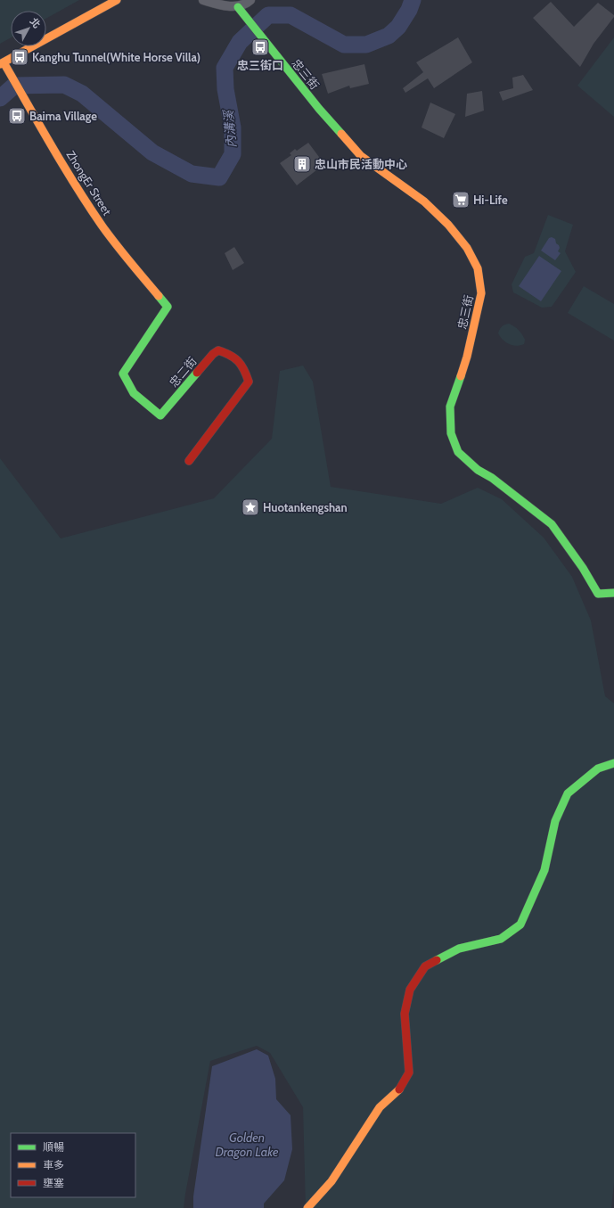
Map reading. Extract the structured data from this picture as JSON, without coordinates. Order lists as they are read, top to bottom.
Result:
{
  "streets": {
    "street": ["忠三街", "ZhongEr Street"]
  },
  "water": ["內溝溪", "Golden Dragon Lake"],
  "places": {
    "bus stop": ["忠三街口", "Kanghu Tunnel(White Horse Villa)", "Baima Village"],
    "building": ["忠山市民活動中心"],
    "supermarket": ["Hi-Life"],
    "place": ["Huotankengshan"]
  },
  "legend": ["順暢", "車多", "壅塞"],
  "north": "top right"
}
